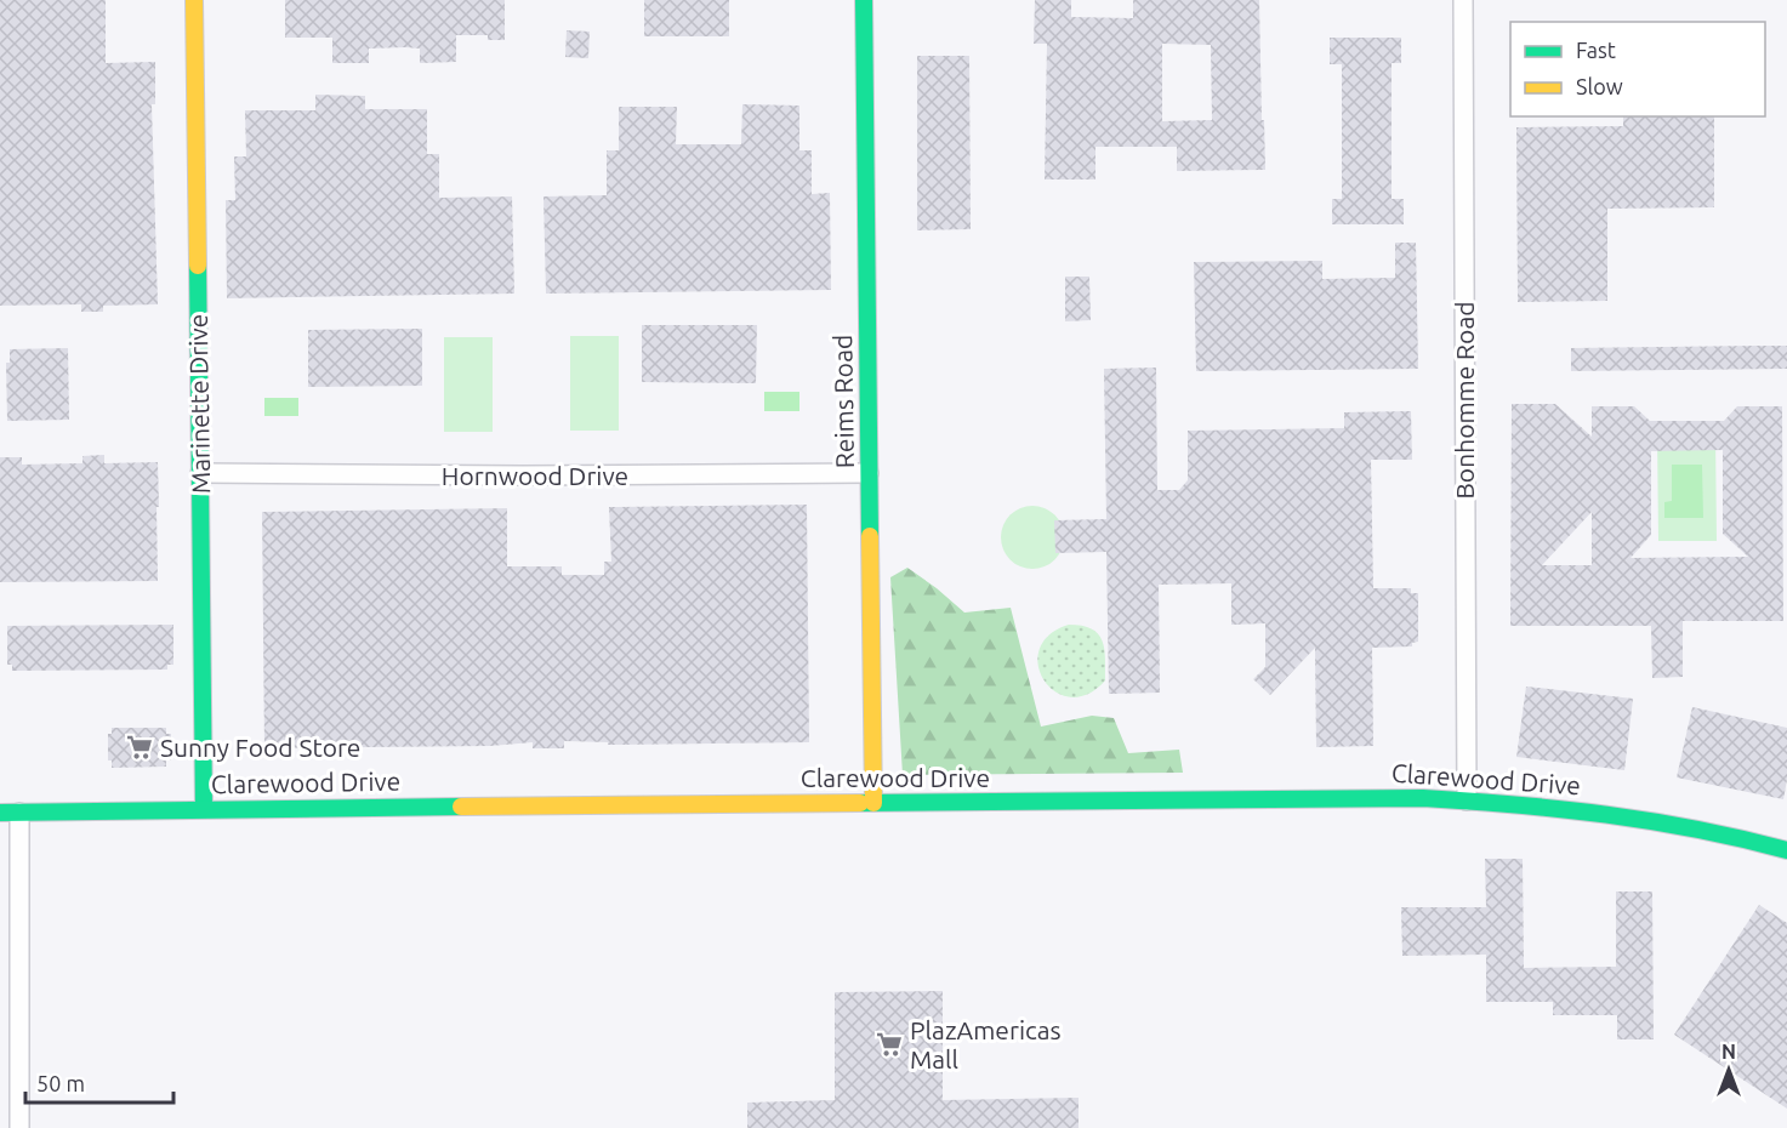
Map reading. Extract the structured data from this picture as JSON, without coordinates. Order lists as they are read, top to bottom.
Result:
{
  "streets": {
    "street": [
      "Bonhomme Road",
      "Reims Road",
      "Marinette Drive",
      "Hornwood Drive",
      "Clarewood Drive"
    ]
  },
  "crossings": [
    ["Bonhomme Road", "Clarewood Drive"],
    ["Reims Road", "Hornwood Drive"],
    ["Reims Road", "Clarewood Drive"],
    ["Marinette Drive", "Hornwood Drive"],
    ["Marinette Drive", "Clarewood Drive"]
  ],
  "places": {
    "supermarket": ["Sunny Food Store", "PlazAmericas Mall"]
  },
  "legend": ["Fast", "Slow"],
  "scale_bar": "50 m",
  "north": "top"
}
